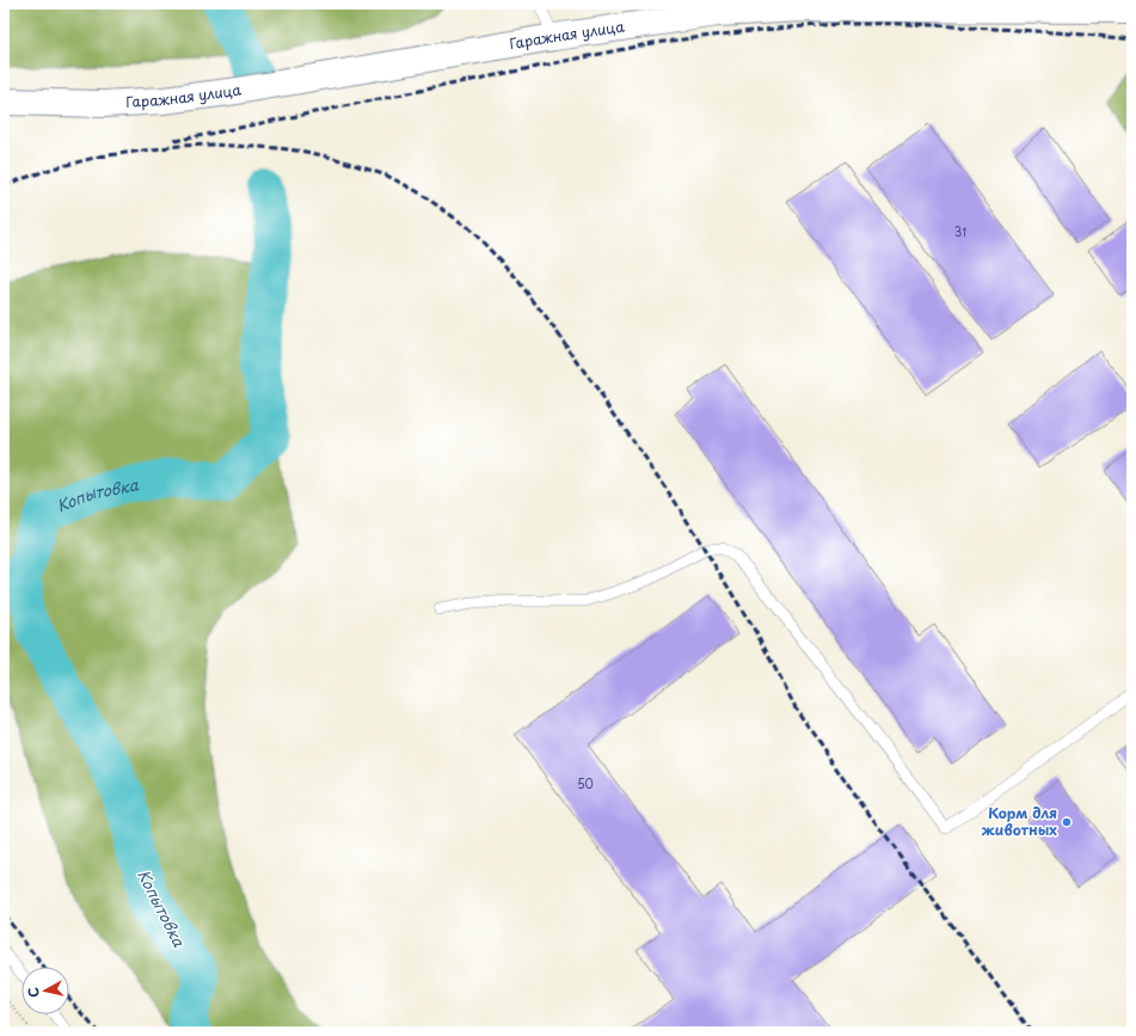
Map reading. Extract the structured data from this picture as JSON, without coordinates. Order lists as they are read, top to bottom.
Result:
{
  "streets": {
    "street": ["Гаражная улица"]
  },
  "water": ["Копытовка"],
  "places": ["Корм для животных"],
  "house_numbers": ["31", "50"],
  "north": "left"
}
